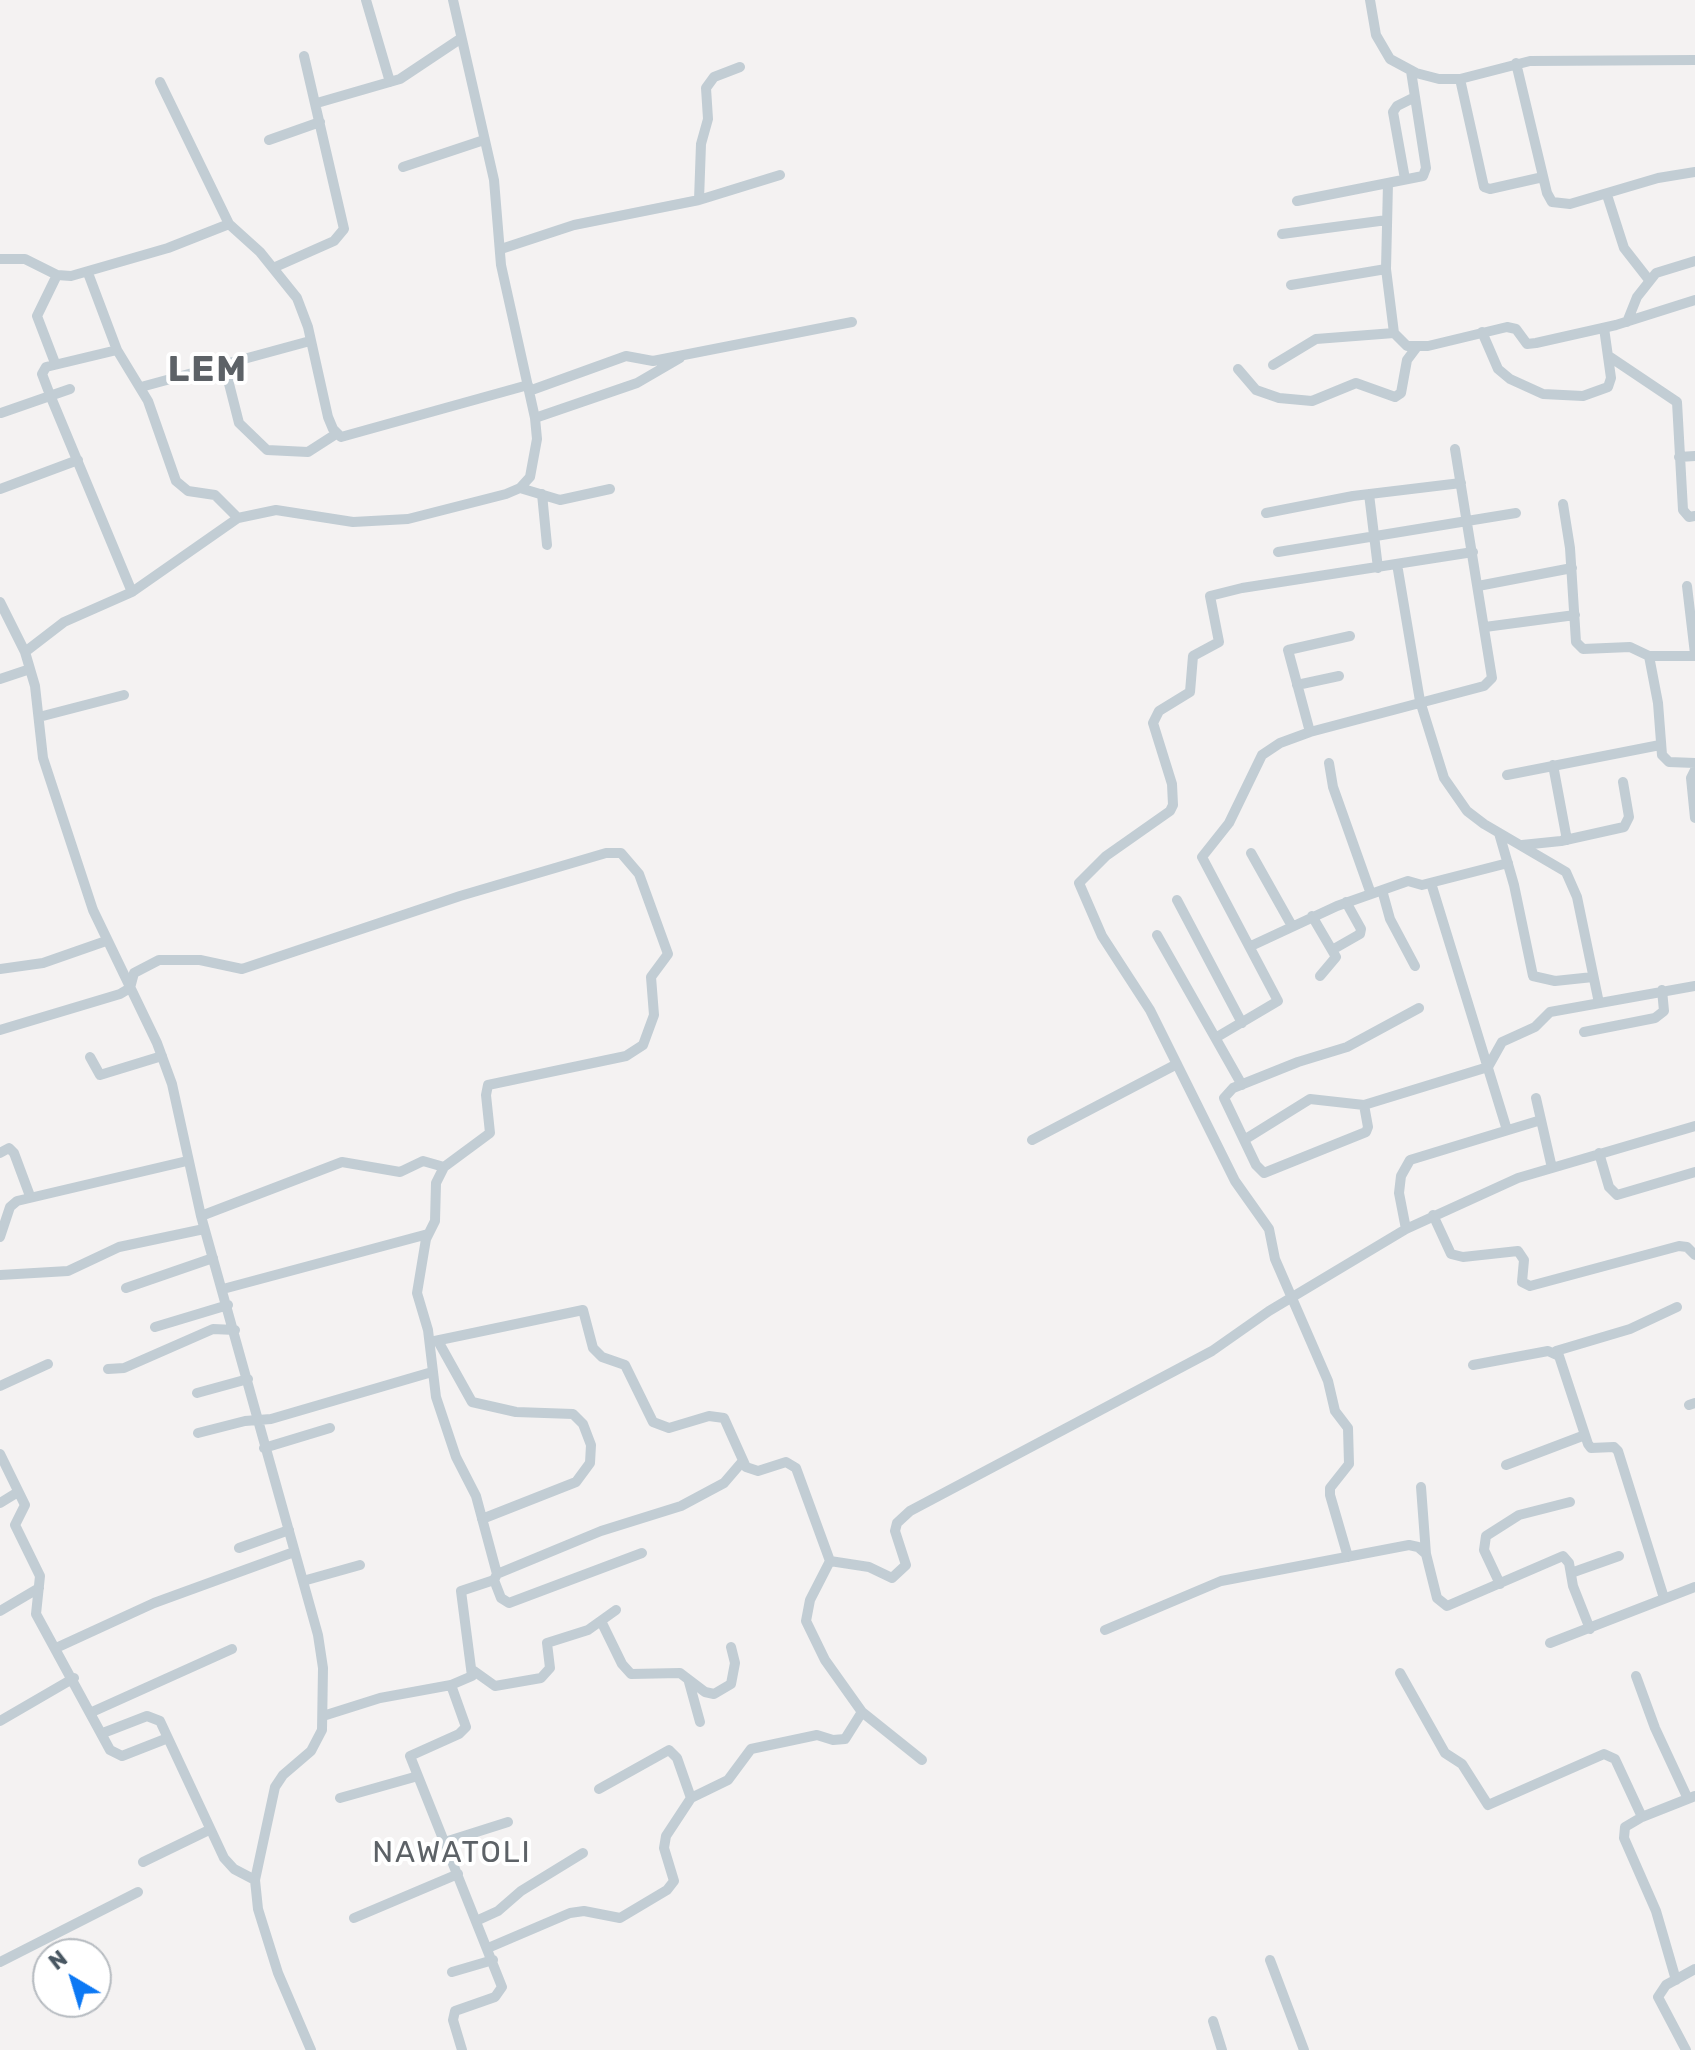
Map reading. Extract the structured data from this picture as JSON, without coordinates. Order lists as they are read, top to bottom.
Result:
{
  "districts": ["LEM", "NAWATOLI"],
  "north": "top left"
}
